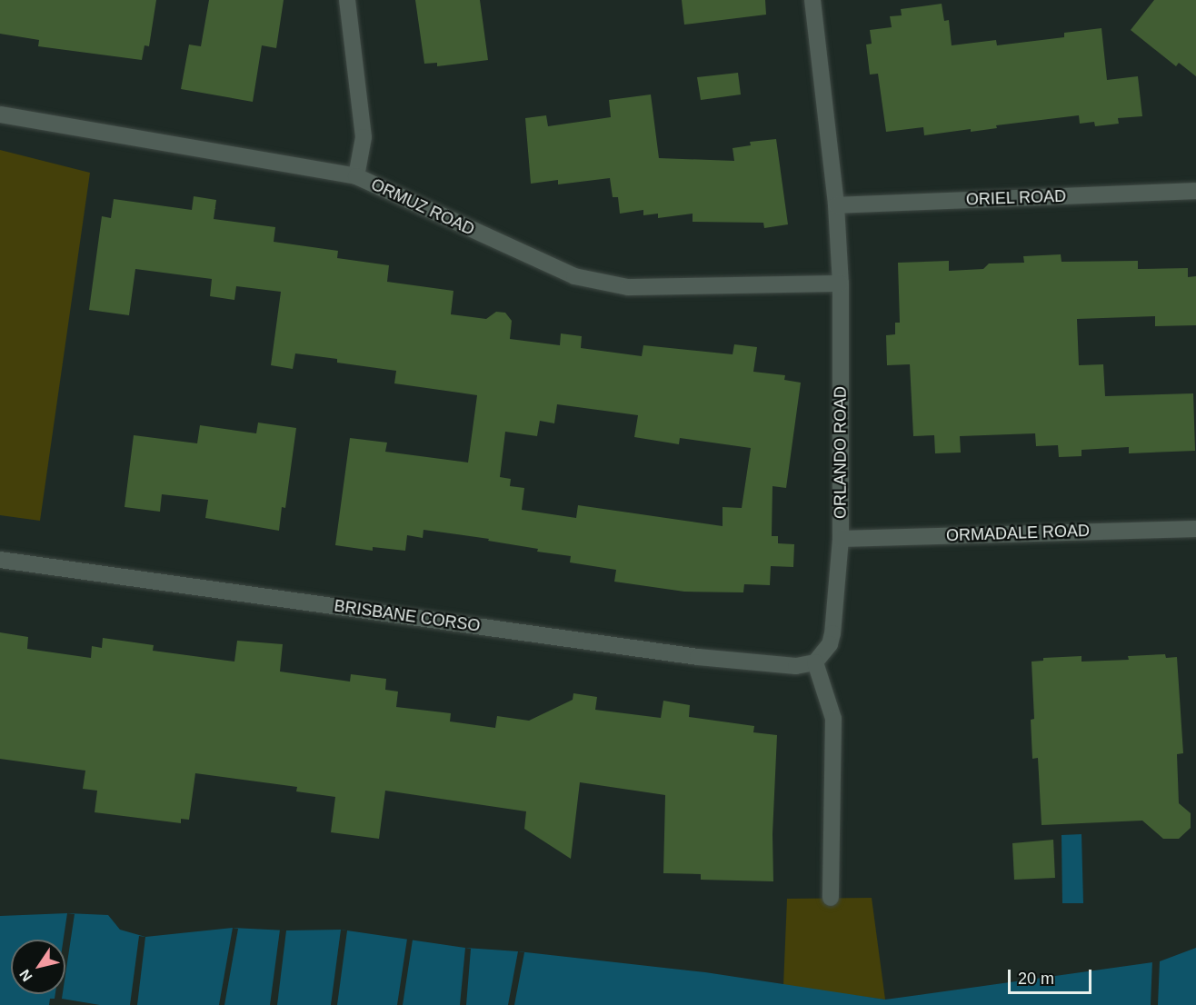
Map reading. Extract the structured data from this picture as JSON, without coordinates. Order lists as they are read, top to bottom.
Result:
{
  "streets": {
    "street": [
      "ORIEL ROAD",
      "ORMUZ ROAD",
      "ORLANDO ROAD",
      "ORMADALE ROAD",
      "BRISBANE CORSO"
    ]
  },
  "crossings": [
    ["ORIEL ROAD", "ORLANDO ROAD"],
    ["ORMUZ ROAD", "ORLANDO ROAD"],
    ["ORLANDO ROAD", "ORMADALE ROAD"],
    ["ORLANDO ROAD", "BRISBANE CORSO"]
  ],
  "scale_bar": "20 m",
  "north": "bottom left"
}
